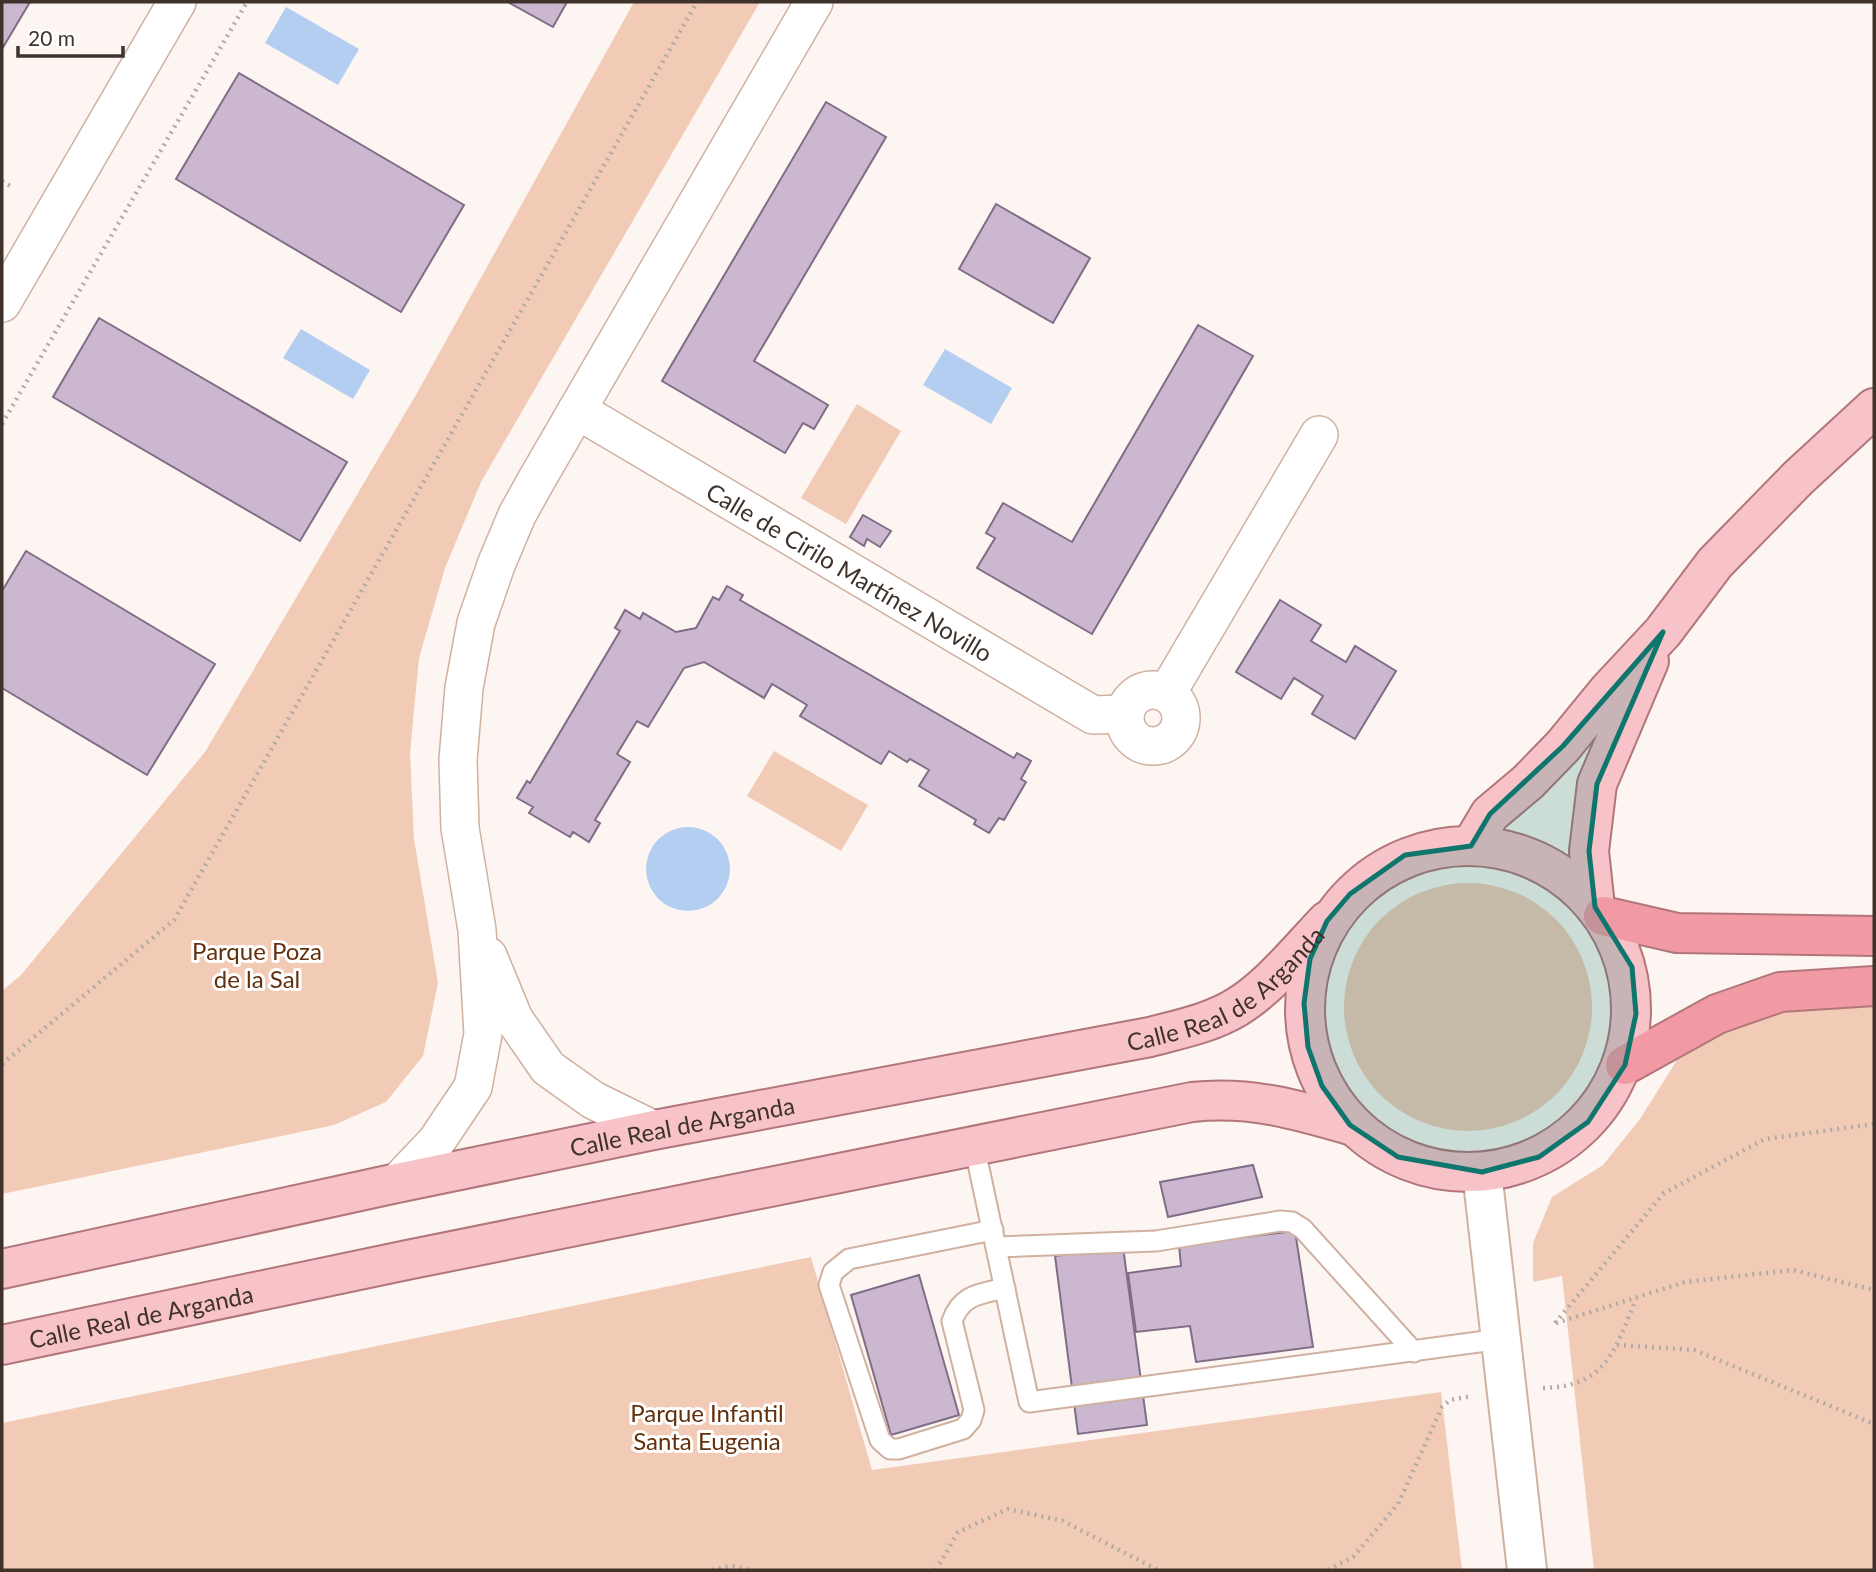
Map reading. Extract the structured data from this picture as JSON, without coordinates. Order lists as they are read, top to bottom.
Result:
{
  "streets": {
    "main road": ["Calle Real de Arganda"],
    "street": ["Calle de Cirilo Martínez Novillo"]
  },
  "parks": ["Parque Poza de la Sal", "Parque Infantil Santa Eugenia"],
  "scale_bar": "20 m"
}
